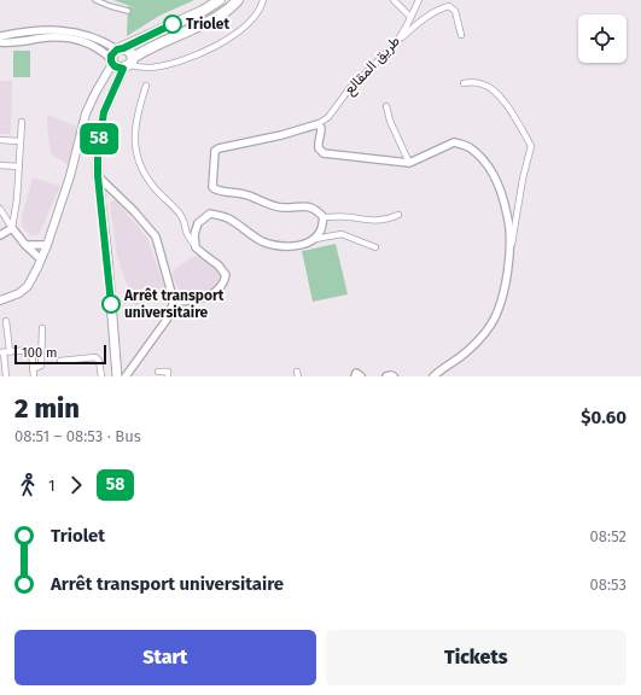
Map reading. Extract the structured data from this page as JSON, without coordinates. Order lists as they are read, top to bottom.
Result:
{
  "streets": {
    "street": ["طريق المقالع"]
  },
  "places": ["Triolet", "Arrêt transport universitaire"],
  "lines": ["bus line 58"],
  "scale_bar": "100 m",
  "page": {
    "on_map": "58",
    "scale": "100 m",
    "heading": ["2 min", "08:51 – 08:53 · Bus", "$0.60"],
    "legs": ["1", "58"],
    "list": [
      {
        "name": "Triolet",
        "value": "08:52"
      },
      {
        "name": "Arrêt transport universitaire",
        "value": "08:53"
      }
    ],
    "buttons": ["Start", "Tickets"]
  }
}
